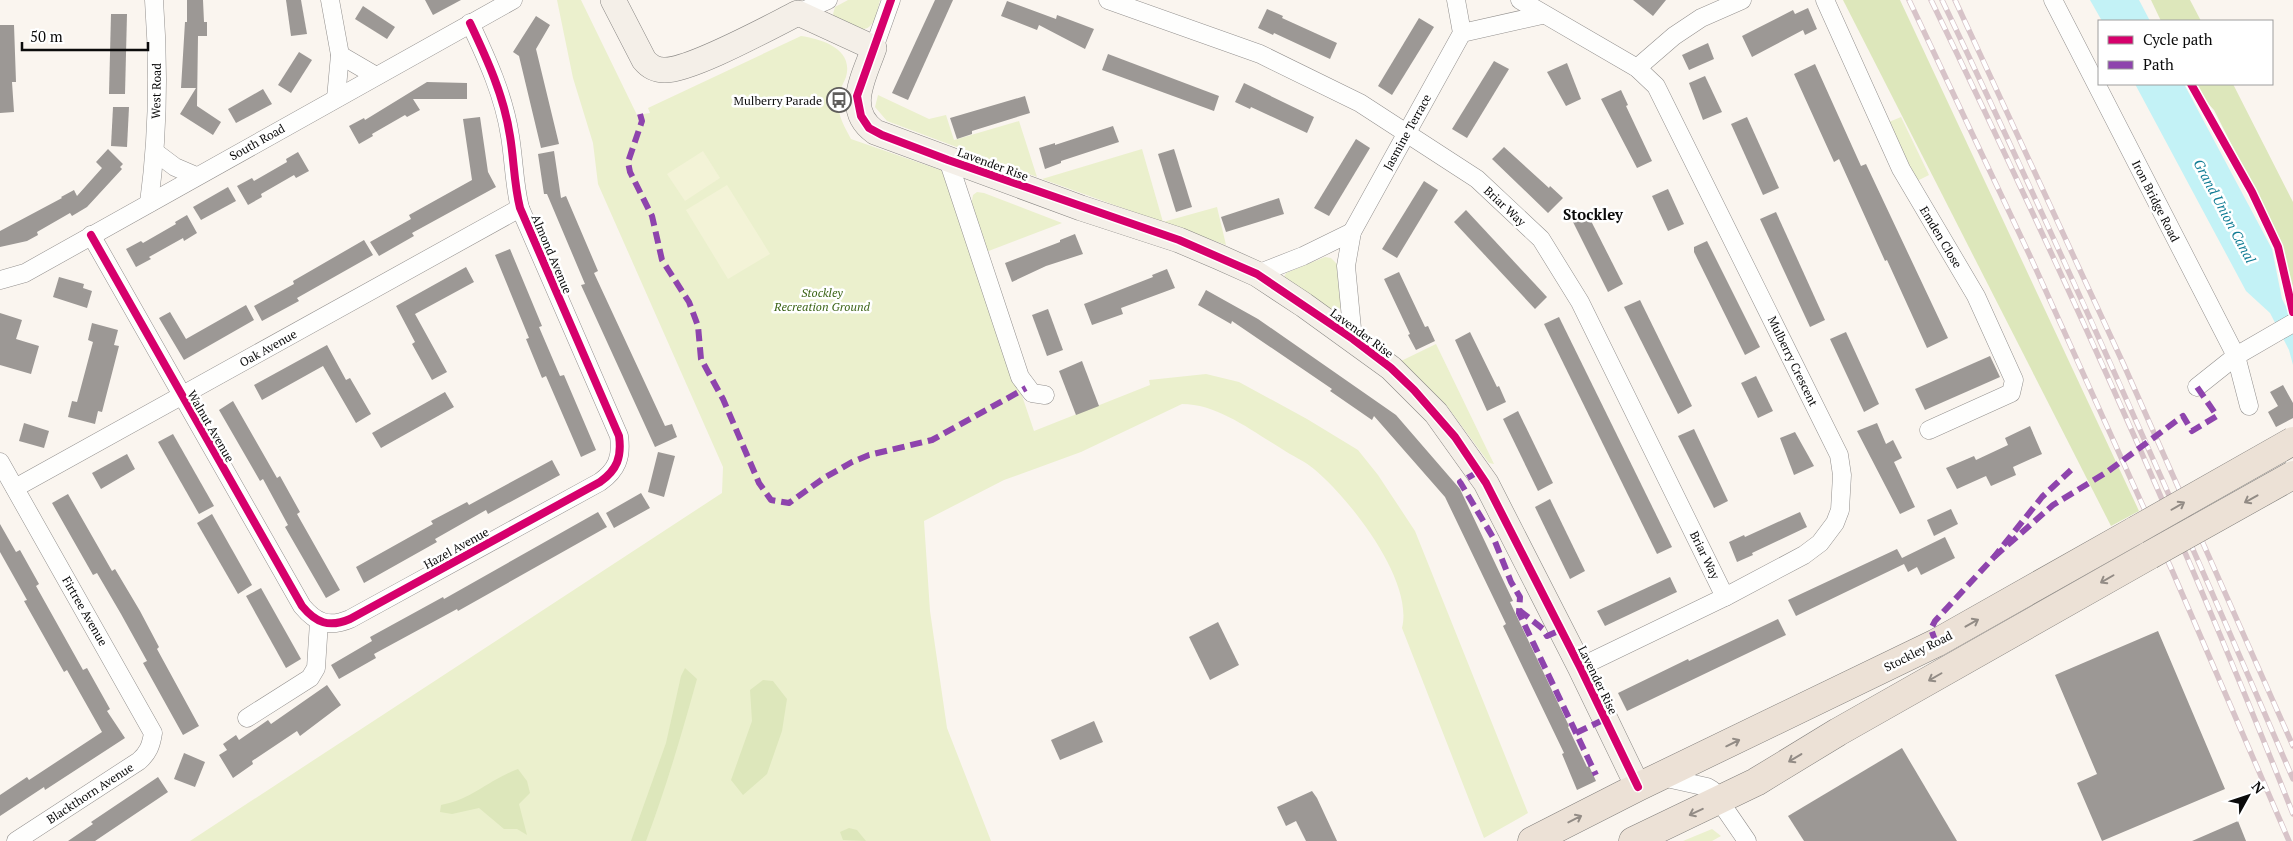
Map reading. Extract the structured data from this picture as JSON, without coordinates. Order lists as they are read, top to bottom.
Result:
{
  "streets": {
    "main road": ["Stockley Road"],
    "street": [
      "West Road",
      "Jasmine Terrace",
      "South Road",
      "Lavender Rise",
      "Iron Bridge Road",
      "Briar Way",
      "Emden Close",
      "Almond Avenue",
      "Oak Avenue",
      "Mulberry Crescent",
      "Walnut Avenue",
      "Hazel Avenue",
      "Firtree Avenue",
      "Blackthorn Avenue"
    ]
  },
  "crossings": [
    ["West Road", "South Road"],
    ["Jasmine Terrace", "Lavender Rise"],
    ["Jasmine Terrace", "Briar Way"],
    ["South Road", "Almond Avenue"],
    ["South Road", "Walnut Avenue"],
    ["Lavender Rise", "Mulberry Crescent"],
    ["Lavender Rise", "Stockley Road"],
    ["Briar Way", "Mulberry Crescent"],
    ["Almond Avenue", "Oak Avenue"],
    ["Almond Avenue", "Hazel Avenue"],
    ["Oak Avenue", "Walnut Avenue"],
    ["Oak Avenue", "Firtree Avenue"],
    ["Walnut Avenue", "Hazel Avenue"],
    ["Firtree Avenue", "Blackthorn Avenue"]
  ],
  "districts": ["Stockley"],
  "water": ["Grand Union Canal"],
  "parks": ["Stockley Recreation Ground"],
  "places": {
    "bus stop": ["Mulberry Parade"]
  },
  "legend": ["Cycle path", "Path"],
  "scale_bar": "50 m",
  "north": "top right"
}
